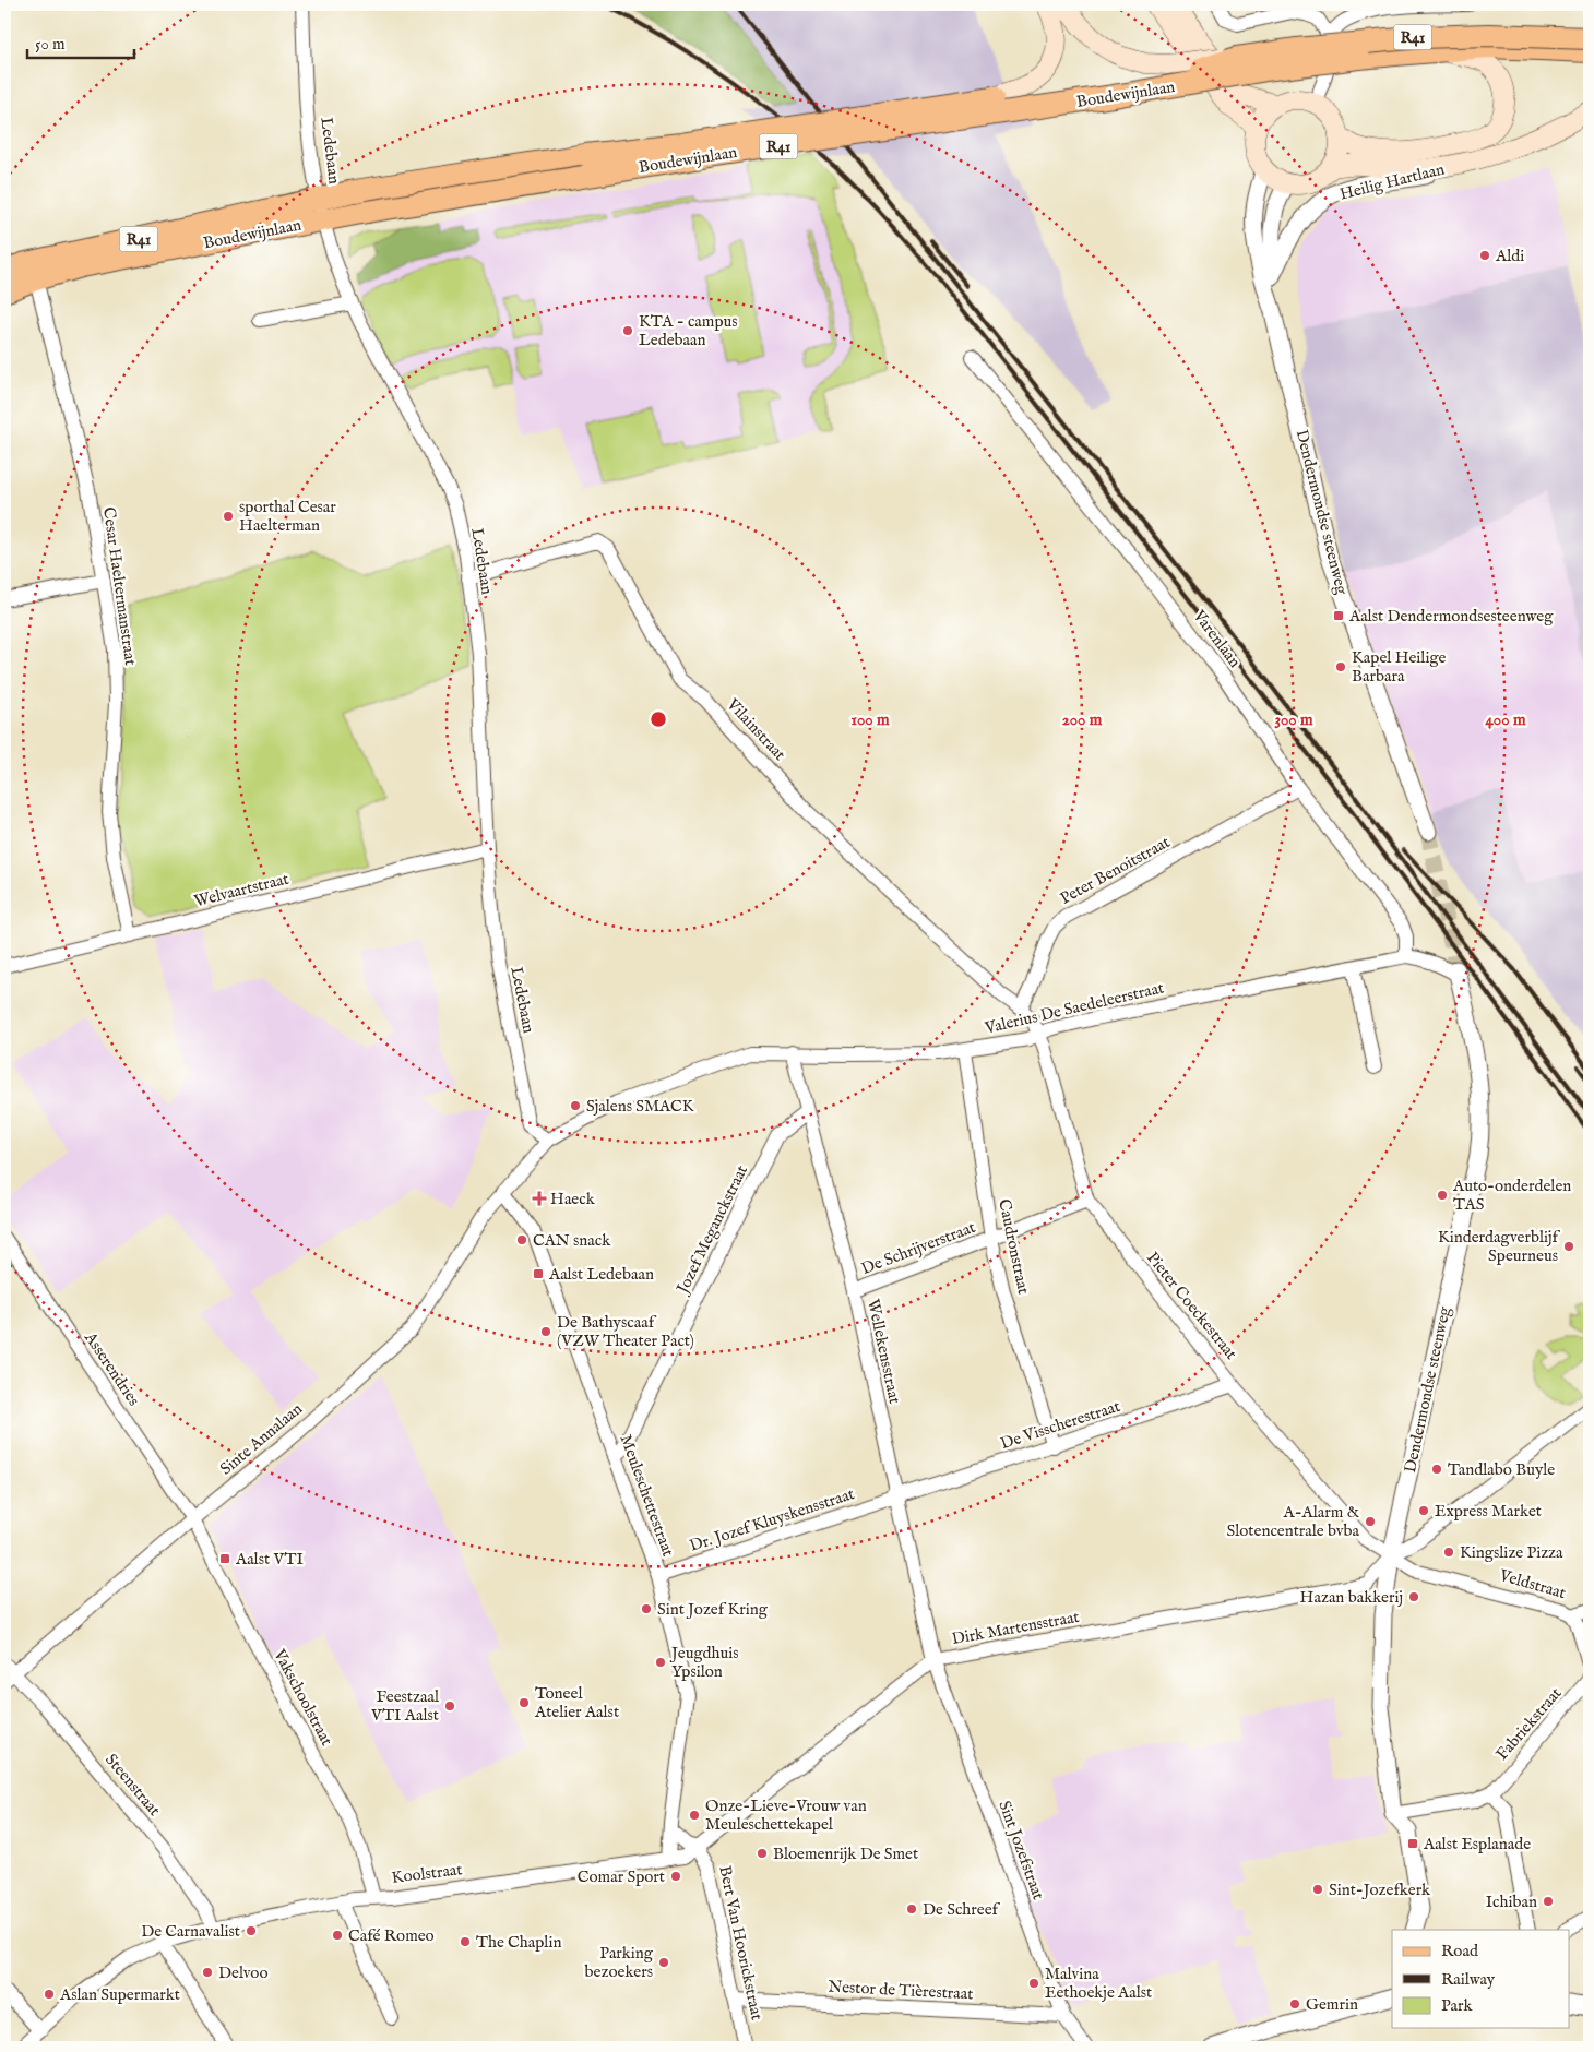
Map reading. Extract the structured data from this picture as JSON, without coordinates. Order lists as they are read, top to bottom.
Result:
{
  "streets": {
    "main road": ["R41", "Boudewijnlaan", "Heilig Hartlaan"],
    "street": [
      "Ledebaan",
      "Dendermondse steenweg",
      "Cesar Haeltermanstraat",
      "Varenlaan",
      "Vilainstraat",
      "Peter Benoitstraat",
      "Welvaartstraat",
      "Valerius De Saedeleerstraat",
      "Jozef Meganckstraat",
      "Caudronstraat",
      "De Schrijverstraat",
      "Pieter Coeckestraat",
      "Wellekensstraat",
      "Asserendries",
      "De Visscherestraat",
      "Sinte Annalaan",
      "Meuleschettestraat",
      "Dr. Jozef Kluyskensstraat",
      "Veldstraat",
      "Dirk Martensstraat",
      "Vakschoolstraat",
      "Fabriekstraat",
      "Steenstraat",
      "Sint Jozefstraat",
      "Koolstraat",
      "Bert Van Hoorickstraat",
      "Nestor de Tièrestraat"
    ]
  },
  "crossings": [
    ["Boudewijnlaan", "Ledebaan"],
    ["Boudewijnlaan", "Heilig Hartlaan"],
    ["Boudewijnlaan", "Dendermondse steenweg"],
    ["Boudewijnlaan", "Cesar Haeltermanstraat"],
    ["Ledebaan", "Vilainstraat"],
    ["Ledebaan", "Welvaartstraat"],
    ["Ledebaan", "Valerius De Saedeleerstraat"],
    ["Heilig Hartlaan", "Dendermondse steenweg"],
    ["Dendermondse steenweg", "Valerius De Saedeleerstraat"],
    ["Dendermondse steenweg", "Pieter Coeckestraat"],
    ["Dendermondse steenweg", "Veldstraat"],
    ["Dendermondse steenweg", "Dirk Martensstraat"],
    ["Cesar Haeltermanstraat", "Welvaartstraat"],
    ["Varenlaan", "Peter Benoitstraat"],
    ["Varenlaan", "Valerius De Saedeleerstraat"],
    ["Vilainstraat", "Peter Benoitstraat"],
    ["Valerius De Saedeleerstraat", "Caudronstraat"],
    ["Valerius De Saedeleerstraat", "Pieter Coeckestraat"],
    ["Valerius De Saedeleerstraat", "Wellekensstraat"],
    ["Valerius De Saedeleerstraat", "Sinte Annalaan"],
    ["Valerius De Saedeleerstraat", "Meuleschettestraat"],
    ["Jozef Meganckstraat", "Wellekensstraat"],
    ["Jozef Meganckstraat", "Meuleschettestraat"],
    ["Caudronstraat", "De Schrijverstraat"],
    ["Caudronstraat", "De Visscherestraat"],
    ["De Schrijverstraat", "Pieter Coeckestraat"],
    ["De Schrijverstraat", "Wellekensstraat"],
    ["Pieter Coeckestraat", "De Visscherestraat"],
    ["Pieter Coeckestraat", "Veldstraat"],
    ["Pieter Coeckestraat", "Dirk Martensstraat"],
    ["Wellekensstraat", "De Visscherestraat"],
    ["Wellekensstraat", "Dr. Jozef Kluyskensstraat"],
    ["Wellekensstraat", "Dirk Martensstraat"],
    ["Wellekensstraat", "Sint Jozefstraat"],
    ["Asserendries", "Sinte Annalaan"],
    ["Asserendries", "Vakschoolstraat"],
    ["De Visscherestraat", "Dr. Jozef Kluyskensstraat"],
    ["Sinte Annalaan", "Meuleschettestraat"],
    ["Sinte Annalaan", "Vakschoolstraat"],
    ["Sinte Annalaan", "Steenstraat"],
    ["Meuleschettestraat", "Dr. Jozef Kluyskensstraat"],
    ["Meuleschettestraat", "Koolstraat"],
    ["Veldstraat", "Dirk Martensstraat"],
    ["Dirk Martensstraat", "Sint Jozefstraat"],
    ["Dirk Martensstraat", "Koolstraat"],
    ["Dirk Martensstraat", "Bert Van Hoorickstraat"],
    ["Vakschoolstraat", "Koolstraat"],
    ["Steenstraat", "Koolstraat"],
    ["Sint Jozefstraat", "Nestor de Tièrestraat"],
    ["Koolstraat", "Bert Van Hoorickstraat"],
    ["Bert Van Hoorickstraat", "Nestor de Tièrestraat"]
  ],
  "places": {
    "other": [
      "Aldi",
      "KTA - campus Ledebaan",
      "sporthal Cesar Haelterman",
      "Kapel Heilige Barbara",
      "Sjalens SMACK",
      "Auto-onderdelen TAS",
      "CAN snack",
      "Kinderdagverblijf Speurneus",
      "De Bathyscaaf (VZW Theater Pact)",
      "Tandlabo Buyle",
      "Express Market",
      "A-Alarm & Slotencentrale bvba",
      "Kingslize Pizza",
      "Hazan bakkerij",
      "Sint Jozef Kring",
      "Jeugdhuis Ypsilon",
      "Toneel Atelier Aalst",
      "Feestzaal VTI Aalst",
      "Onze-Lieve-Vrouw van Meuleschettekapel",
      "Bloemenrijk De Smet",
      "Comar Sport",
      "Sint-Jozefkerk",
      "Ichiban",
      "De Schreef",
      "De Carnavalist",
      "Café Romeo",
      "The Chaplin",
      "Parking bezoekers",
      "Delvoo",
      "Malvina Eethoekje Aalst",
      "Aslan Supermarkt",
      "Gemrin"
    ],
    "transit": [
      "Aalst Dendermondsesteenweg",
      "Aalst Ledebaan",
      "Aalst VTI",
      "Aalst Esplanade"
    ],
    "health": ["Haeck"]
  },
  "legend": ["Road", "Railway", "Park"],
  "scale_bar": "50 m",
  "rings": [
    "100 m",
    "200 m",
    "300 m",
    "400 m"
  ]
}
